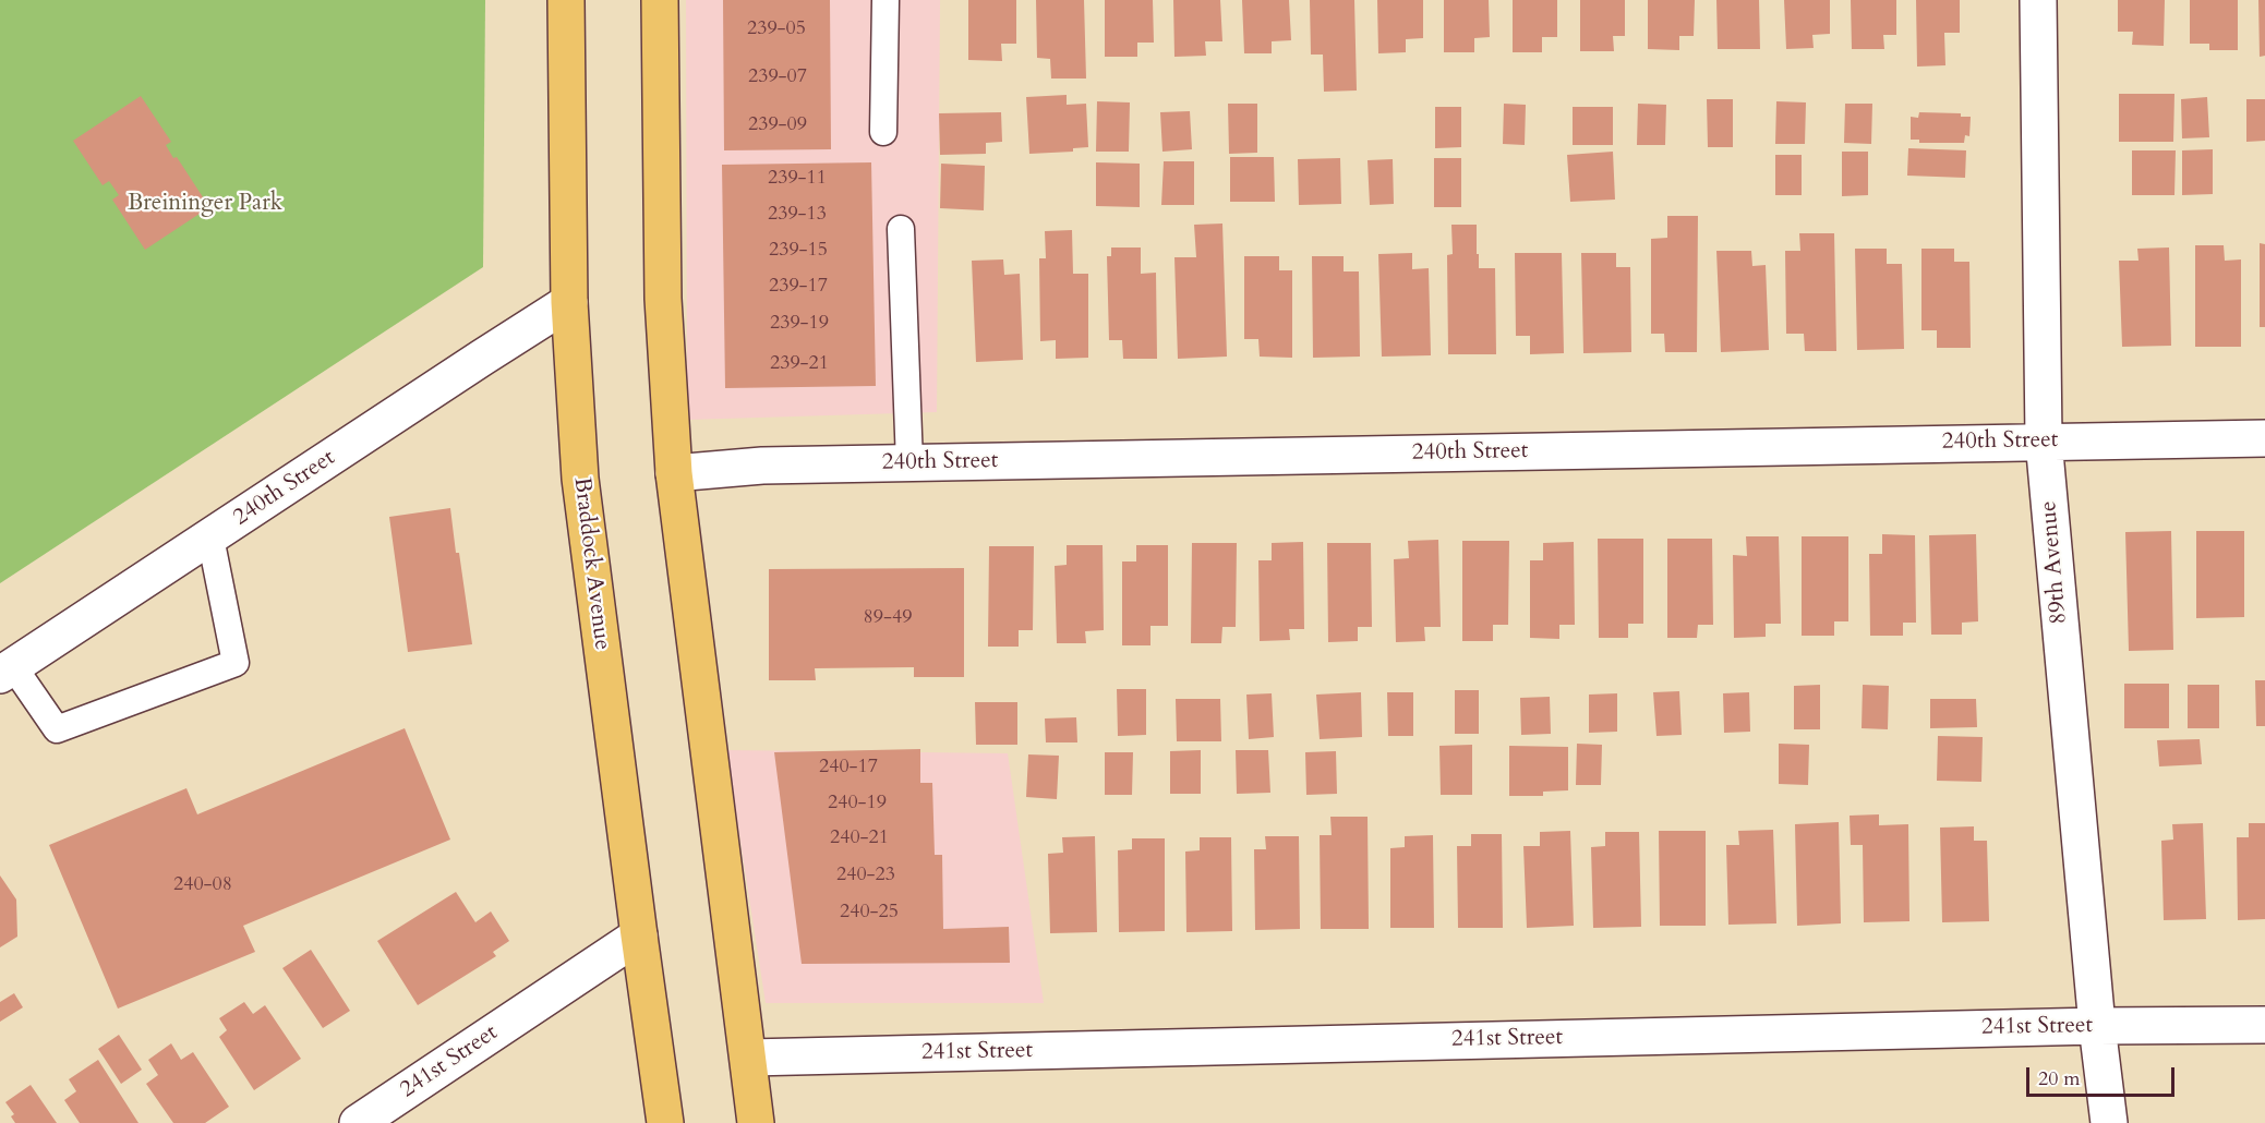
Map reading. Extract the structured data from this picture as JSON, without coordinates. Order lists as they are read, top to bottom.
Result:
{
  "streets": {
    "main road": ["Braddock Avenue"],
    "street": ["240th Street", "89th Avenue", "241st Street"]
  },
  "crossings": [
    ["240th Street", "89th Avenue"],
    ["240th Street", "Braddock Avenue"],
    ["89th Avenue", "241st Street"],
    ["Braddock Avenue", "241st Street"]
  ],
  "parks": ["Breininger Park"],
  "house_numbers": [
    "239-05",
    "239-07",
    "239-09",
    "239-11",
    "239-13",
    "239-15",
    "239-17",
    "239-19",
    "239-21",
    "89-49",
    "240-17",
    "240-19",
    "240-21",
    "240-23",
    "240-08",
    "240-25"
  ],
  "scale_bar": "20 m"
}
